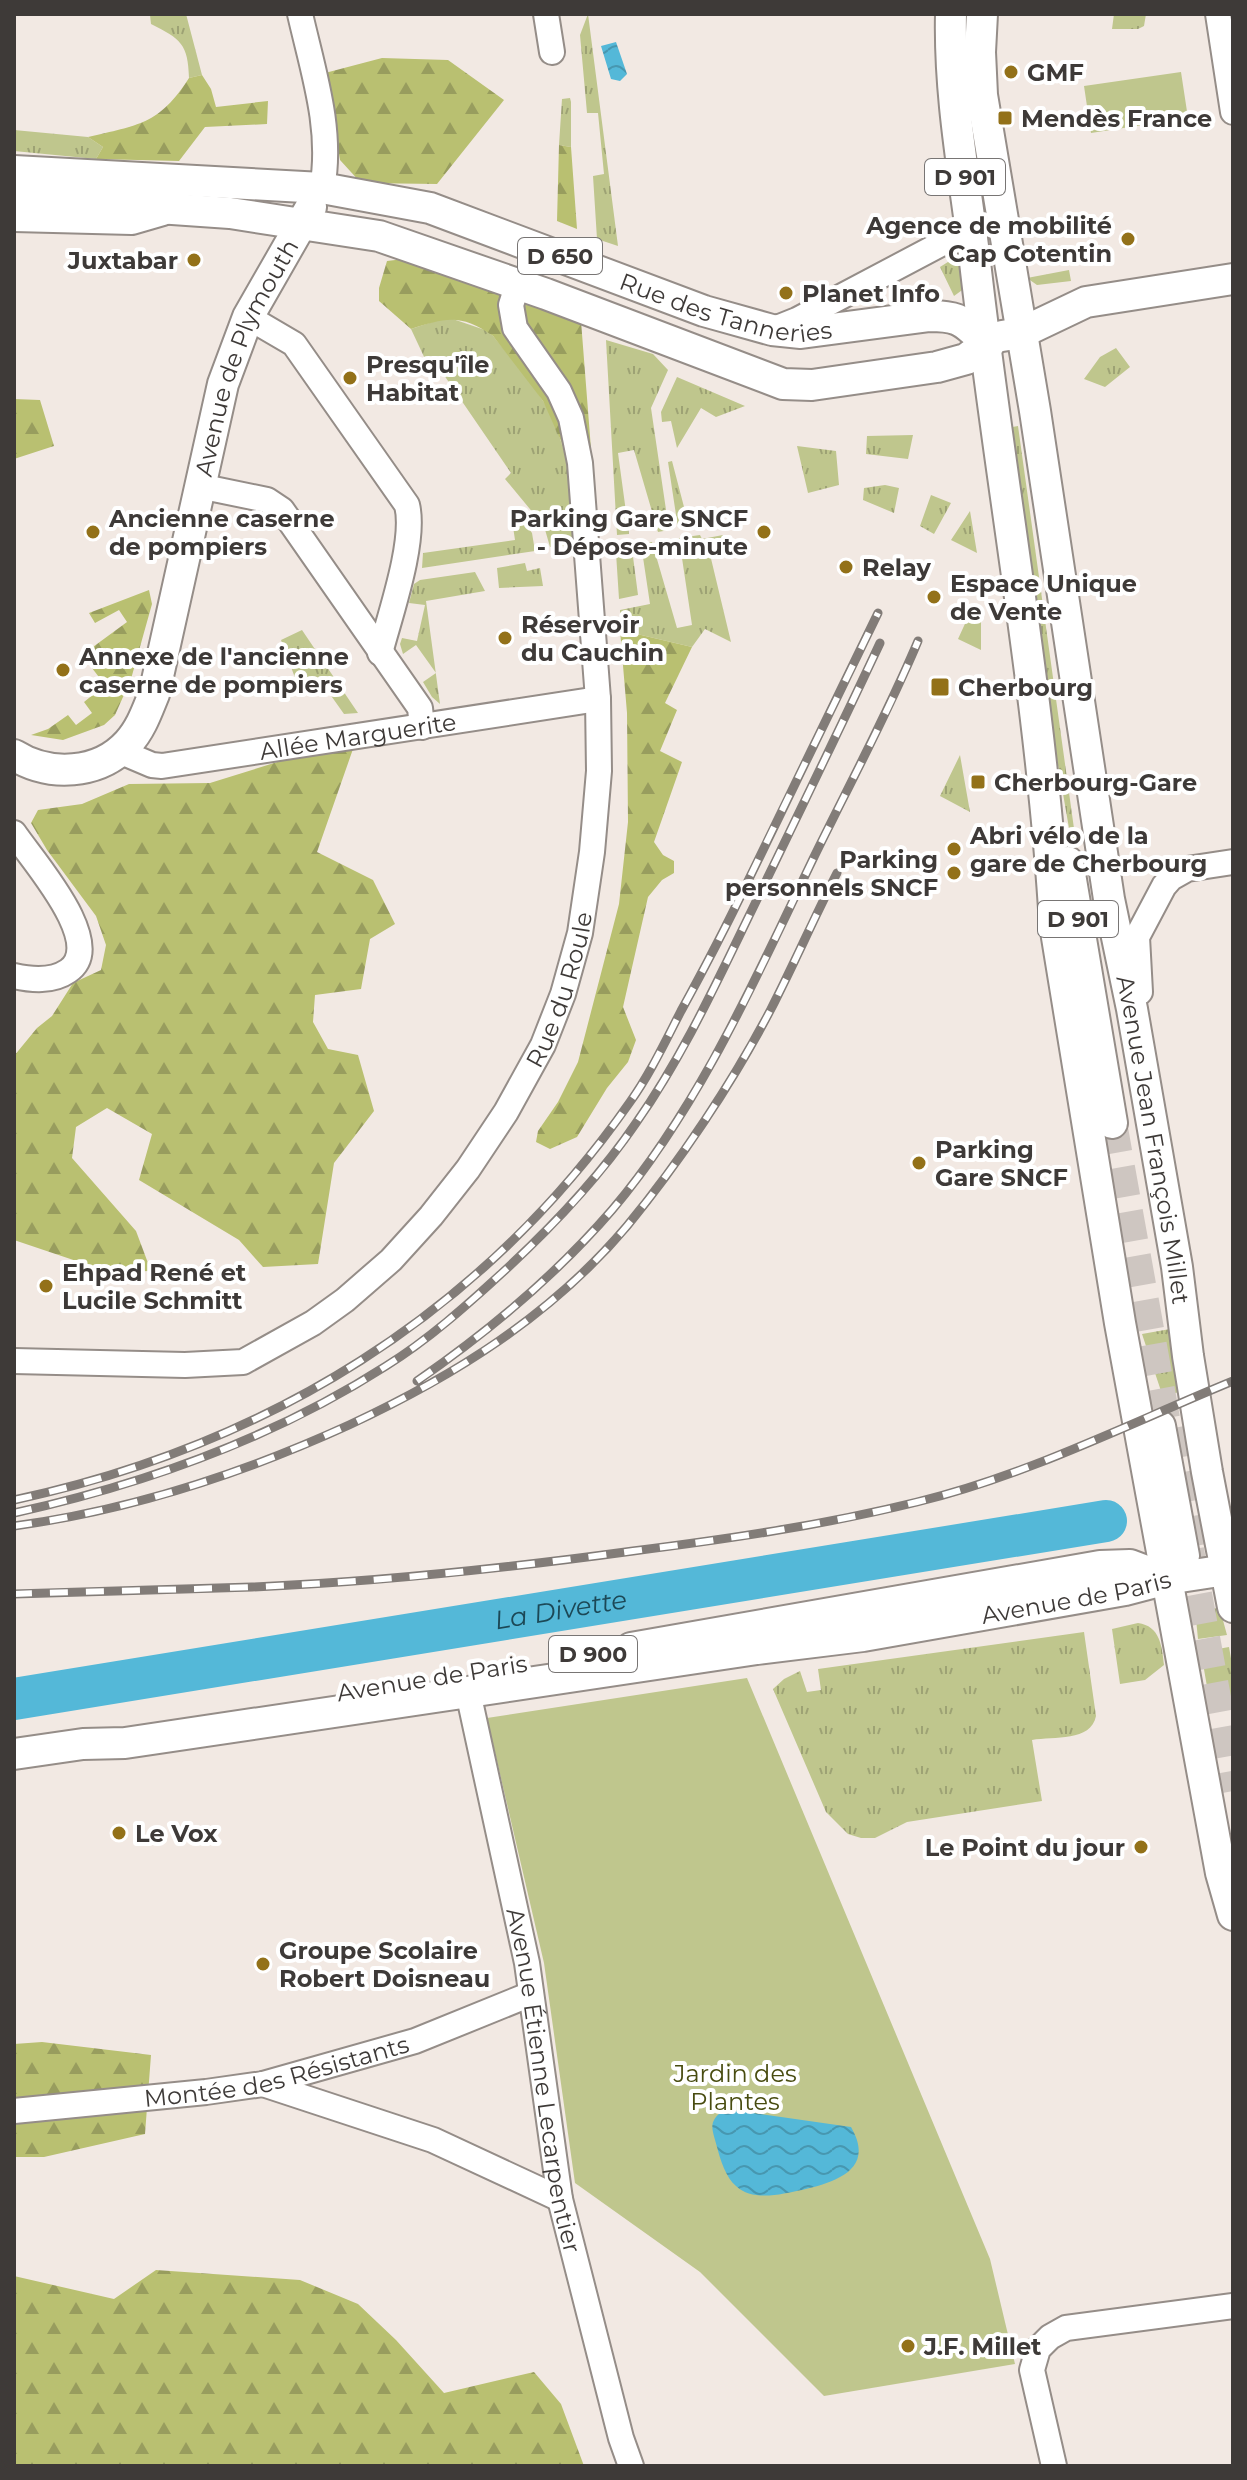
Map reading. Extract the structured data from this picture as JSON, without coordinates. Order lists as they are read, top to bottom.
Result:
{
  "streets": {
    "main road": [
      "D 901",
      "D 650",
      "Rue des Tanneries",
      "Avenue de Plymouth",
      "Avenue Jean François Millet",
      "Avenue de Paris",
      "D 900"
    ],
    "street": [
      "Allée Marguerite",
      "Rue du Roule",
      "Montée des Résistants",
      "Avenue Étienne Lecarpentier"
    ]
  },
  "crossings": [
    ["D 901", "D 650"],
    ["D 901", "Rue des Tanneries"],
    ["D 901", "Avenue Jean François Millet"],
    ["D 901", "Avenue de Paris"],
    ["D 901", "D 900"],
    ["D 650", "Rue des Tanneries"],
    ["D 650", "Avenue de Plymouth"],
    ["D 650", "Avenue Jean François Millet"],
    ["Rue des Tanneries", "Avenue de Plymouth"],
    ["Rue des Tanneries", "Rue du Roule"],
    ["Avenue de Plymouth", "Allée Marguerite"],
    ["Allée Marguerite", "Rue du Roule"],
    ["Avenue Jean François Millet", "D 900"],
    ["Avenue de Paris", "D 900"],
    ["Avenue de Paris", "Avenue Étienne Lecarpentier"],
    ["Montée des Résistants", "Avenue Étienne Lecarpentier"]
  ],
  "water": ["La Divette"],
  "parks": ["Jardin des Plantes"],
  "places": {
    "other": [
      "GMF",
      "Agence de mobilité Cap Cotentin",
      "Juxtabar",
      "Planet Info",
      "Presqu'île Habitat",
      "Ancienne caserne de pompiers",
      "Parking Gare SNCF - Dépose-minute",
      "Relay",
      "Espace Unique de Vente",
      "Réservoir du Cauchin",
      "Annexe de l'ancienne caserne de pompiers",
      "Abri vélo de la gare de Cherbourg",
      "Parking personnels SNCF",
      "Parking Gare SNCF",
      "Ehpad René et Lucile Schmitt",
      "Le Vox",
      "Le Point du jour",
      "Groupe Scolaire Robert Doisneau",
      "J.F. Millet"
    ],
    "transit": ["Mendès France", "Cherbourg", "Cherbourg-Gare"]
  }
}
